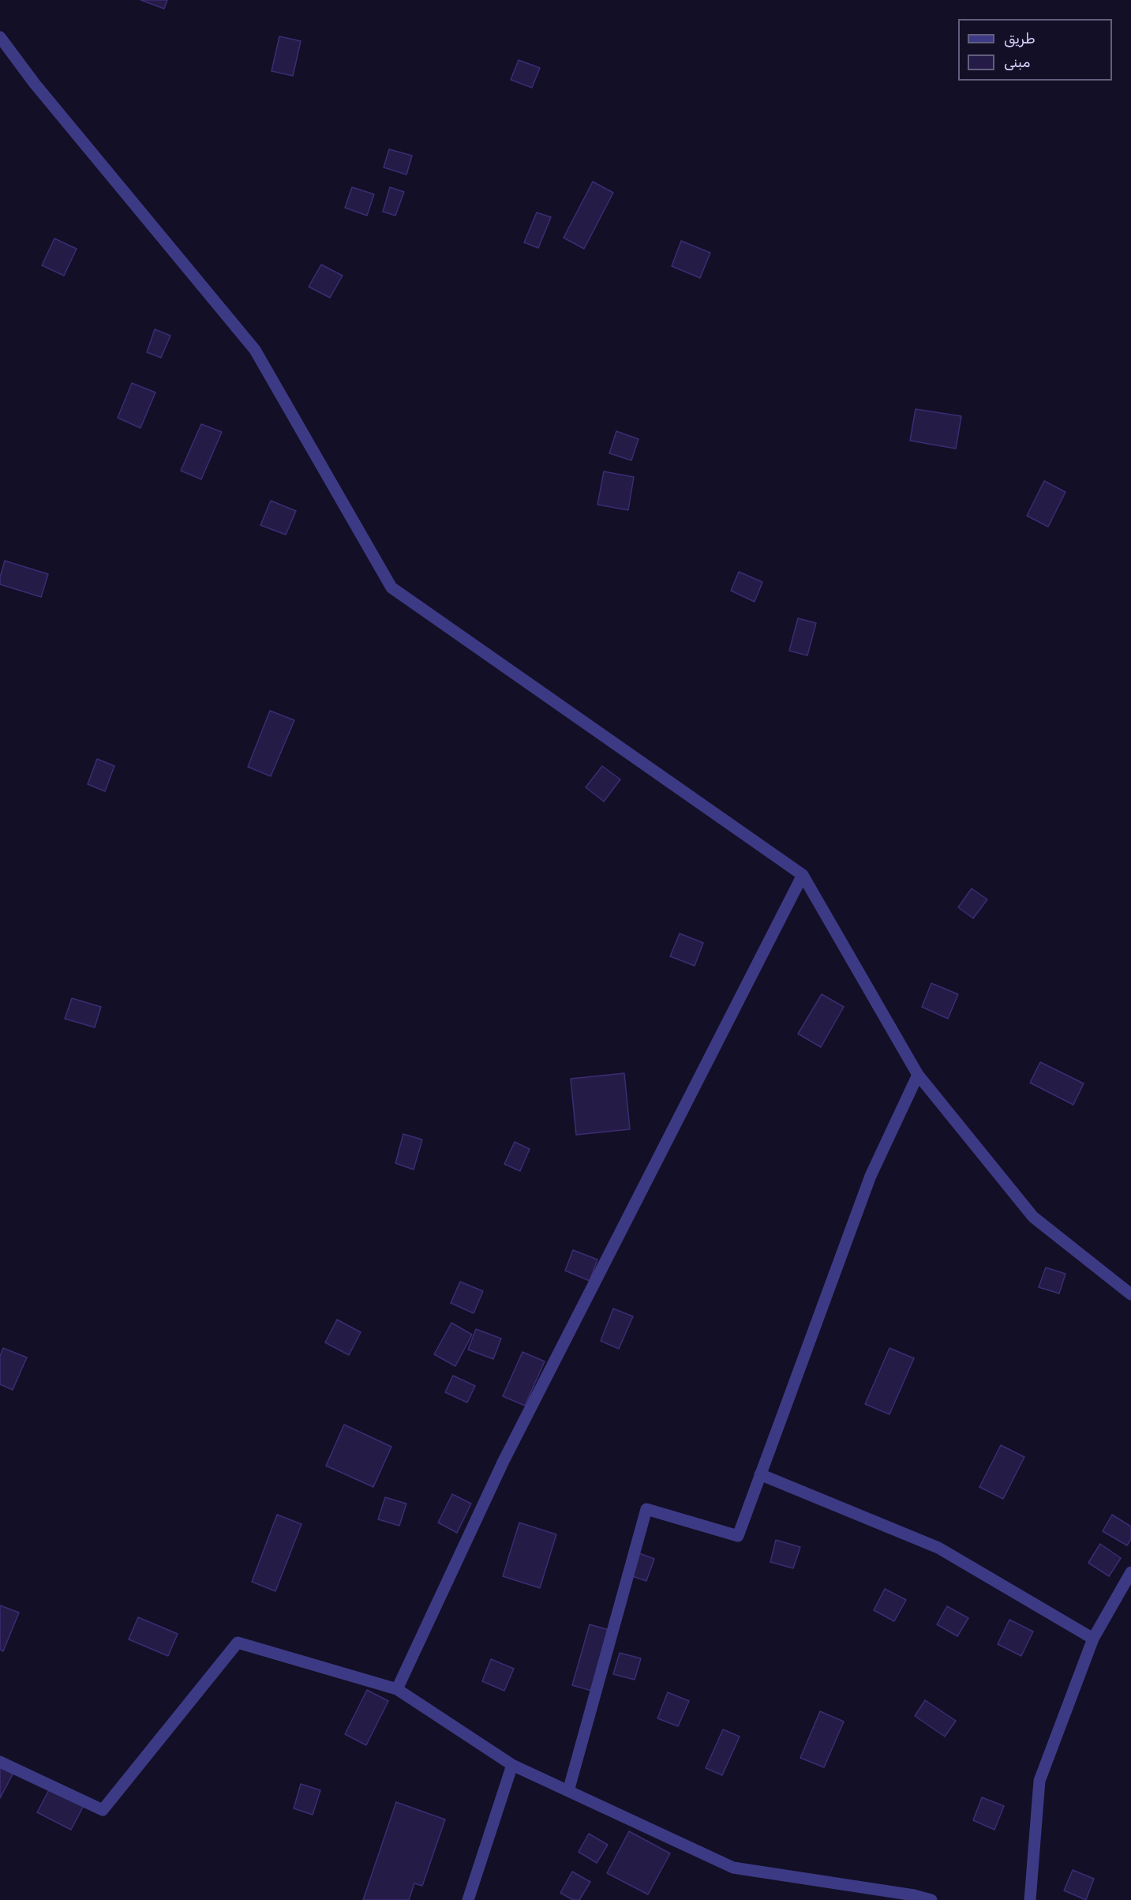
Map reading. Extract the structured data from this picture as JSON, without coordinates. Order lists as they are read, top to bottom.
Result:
{
  "legend": ["طريق", "مبنى"]
}
